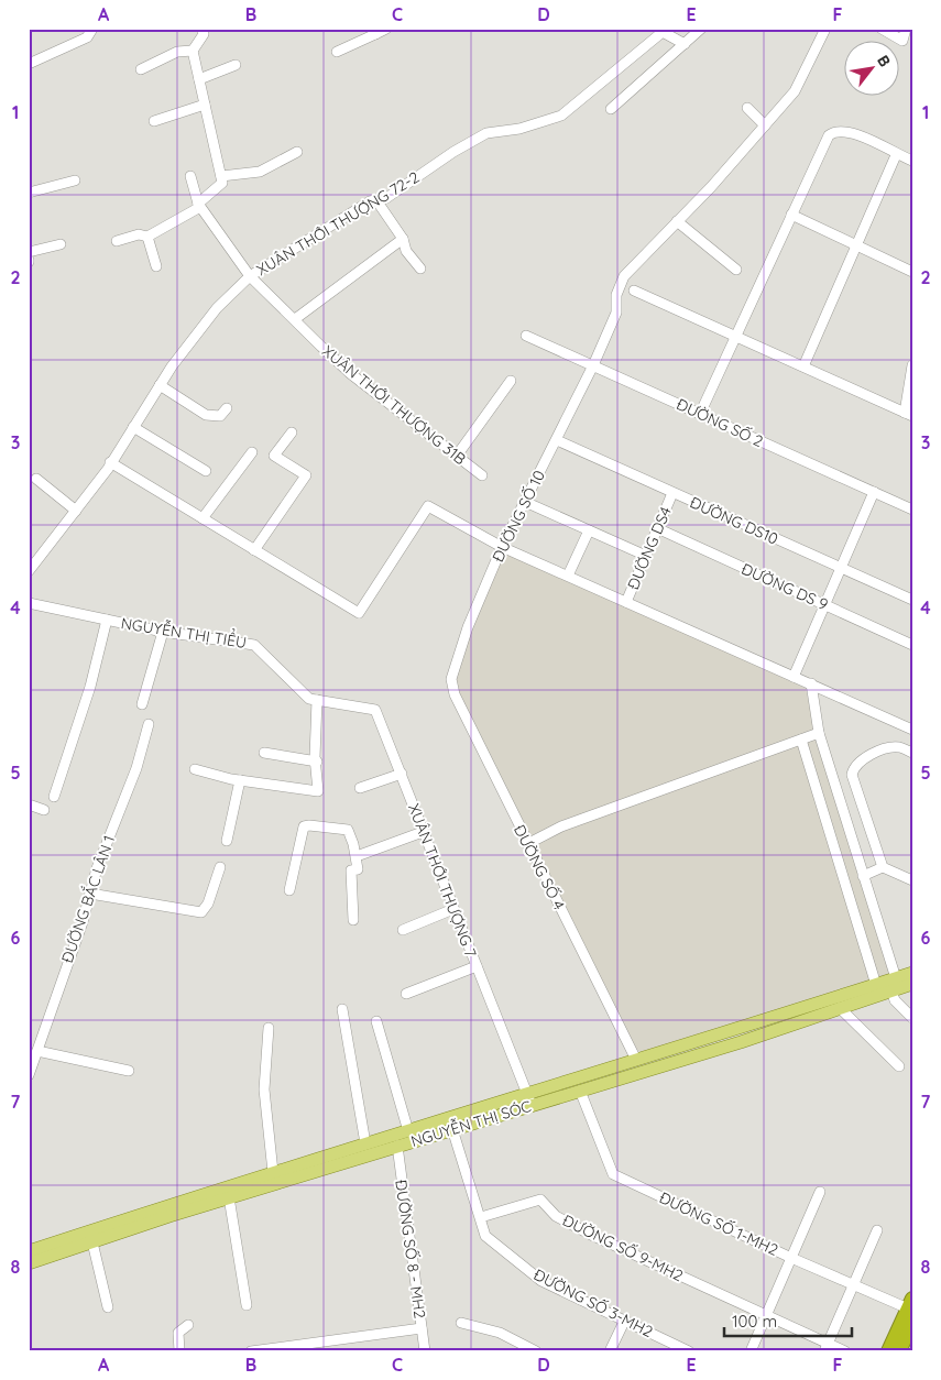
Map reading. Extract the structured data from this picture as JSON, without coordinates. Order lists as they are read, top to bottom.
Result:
{
  "streets": {
    "main road": ["NGUYỄN THỊ SÓC"],
    "street": [
      "XUÂN THỚI THƯỢNG 72-2",
      "XUÂN THỚI THƯỢNG 31B",
      "ĐƯỜNG SỐ 2",
      "ĐƯỜNG SỐ 10",
      "ĐƯỜNG DS10",
      "ĐƯỜNG DS4",
      "ĐƯỜNG DS 9",
      "NGUYỄN THỊ TIỂU",
      "ĐƯỜNG SỐ 4",
      "XUÂN THỚI THƯỢNG 7",
      "ĐƯỜNG BẮC LÂN 1",
      "ĐƯỜNG SỐ 1-MH2",
      "ĐƯỜNG SỐ 9-MH2",
      "ĐƯỜNG SỐ 8 - MH2",
      "ĐƯỜNG SỐ 3-MH2"
    ]
  },
  "crossings": [
    ["XUÂN THỚI THƯỢNG 72-2", "XUÂN THỚI THƯỢNG 31B"],
    ["ĐƯỜNG SỐ 2", "ĐƯỜNG SỐ 10"],
    ["ĐƯỜNG SỐ 10", "ĐƯỜNG DS10"],
    ["ĐƯỜNG SỐ 10", "ĐƯỜNG SỐ 4"],
    ["ĐƯỜNG DS10", "ĐƯỜNG DS4"],
    ["ĐƯỜNG DS4", "ĐƯỜNG DS 9"],
    ["NGUYỄN THỊ TIỂU", "XUÂN THỚI THƯỢNG 7"],
    ["ĐƯỜNG SỐ 4", "NGUYỄN THỊ SÓC"],
    ["XUÂN THỚI THƯỢNG 7", "NGUYỄN THỊ SÓC"],
    ["NGUYỄN THỊ SÓC", "ĐƯỜNG SỐ 1-MH2"],
    ["NGUYỄN THỊ SÓC", "ĐƯỜNG SỐ 8 - MH2"],
    ["NGUYỄN THỊ SÓC", "ĐƯỜNG SỐ 3-MH2"],
    ["ĐƯỜNG SỐ 9-MH2", "ĐƯỜNG SỐ 3-MH2"]
  ],
  "scale_bar": "100 m",
  "north": "top right",
  "grid": {
    "columns": [
      "A",
      "B",
      "C",
      "D",
      "E",
      "F"
    ],
    "rows": [
      "1",
      "2",
      "3",
      "4",
      "5",
      "6",
      "7",
      "8"
    ]
  }
}
